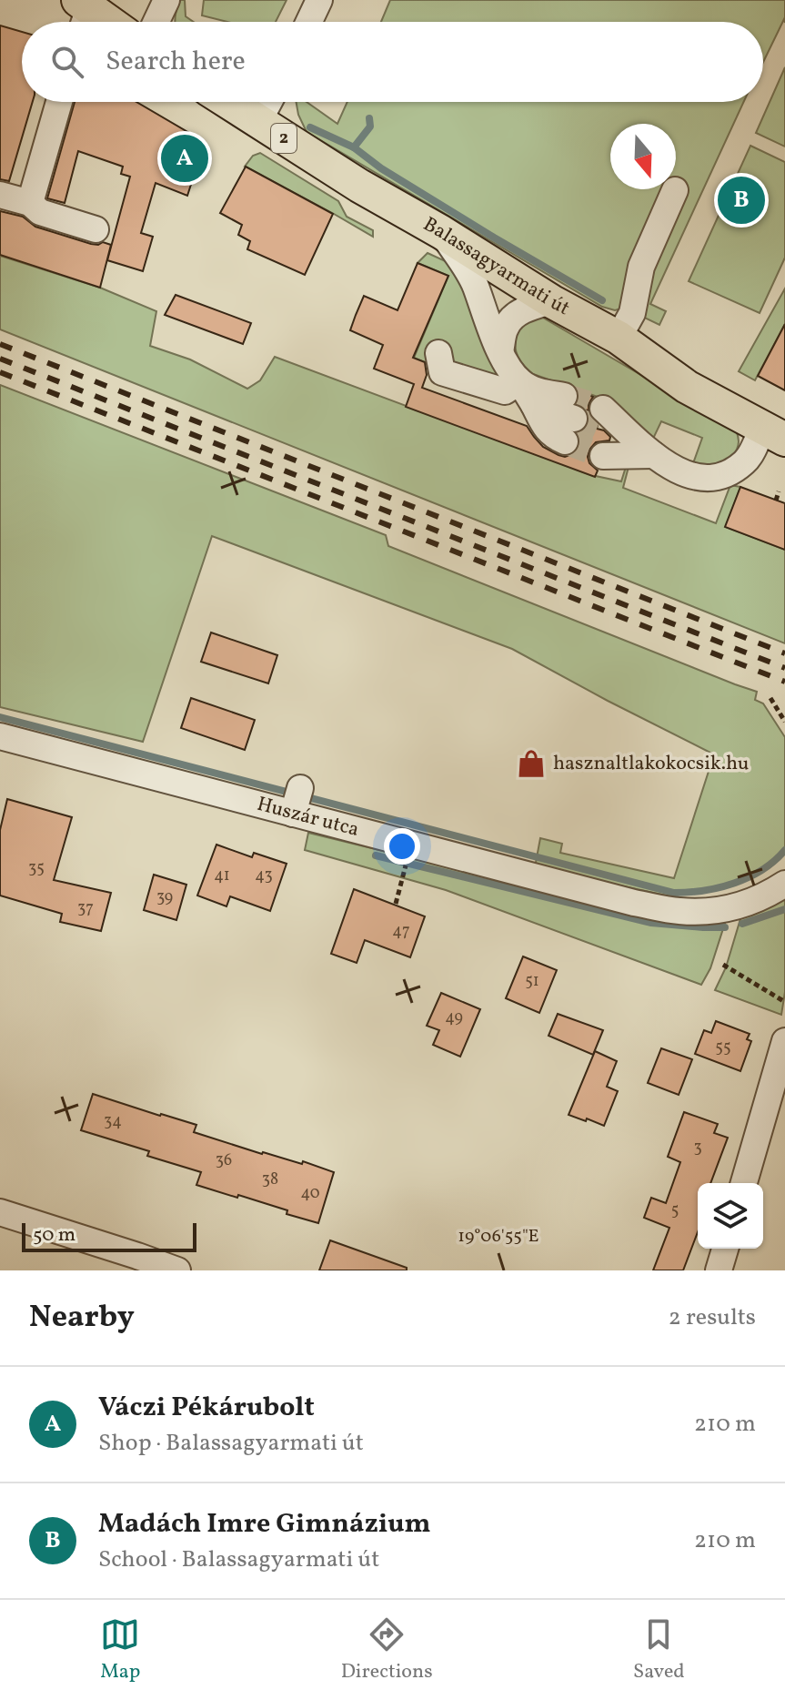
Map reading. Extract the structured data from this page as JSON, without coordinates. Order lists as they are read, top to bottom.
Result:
{
  "streets": {
    "main road": ["2", "Balassagyarmati út"],
    "street": ["Huszár utca"]
  },
  "places": {
    "shop": ["hasznaltlakokocsik.hu"]
  },
  "house_numbers": [
    "35",
    "41",
    "43",
    "39",
    "37",
    "47",
    "51",
    "49",
    "55",
    "34",
    "3",
    "36",
    "38",
    "40",
    "5"
  ],
  "scale_bar": "50 m",
  "north": "bottom",
  "page": {
    "search": "Search here",
    "pins": ["A", "B"],
    "scale": "50 m",
    "heading": ["Nearby", "2 results"],
    "list": [
      {
        "mark": "A",
        "name": "Váczi Pékárubolt",
        "note": "Shop · Balassagyarmati út",
        "value": "210 m"
      },
      {
        "mark": "B",
        "name": "Madách Imre Gimnázium",
        "note": "School · Balassagyarmati út",
        "value": "210 m"
      }
    ],
    "nav": ["Map", "Directions", "Saved"]
  },
  "coordinates": ["19°06'55\"E"]
}
